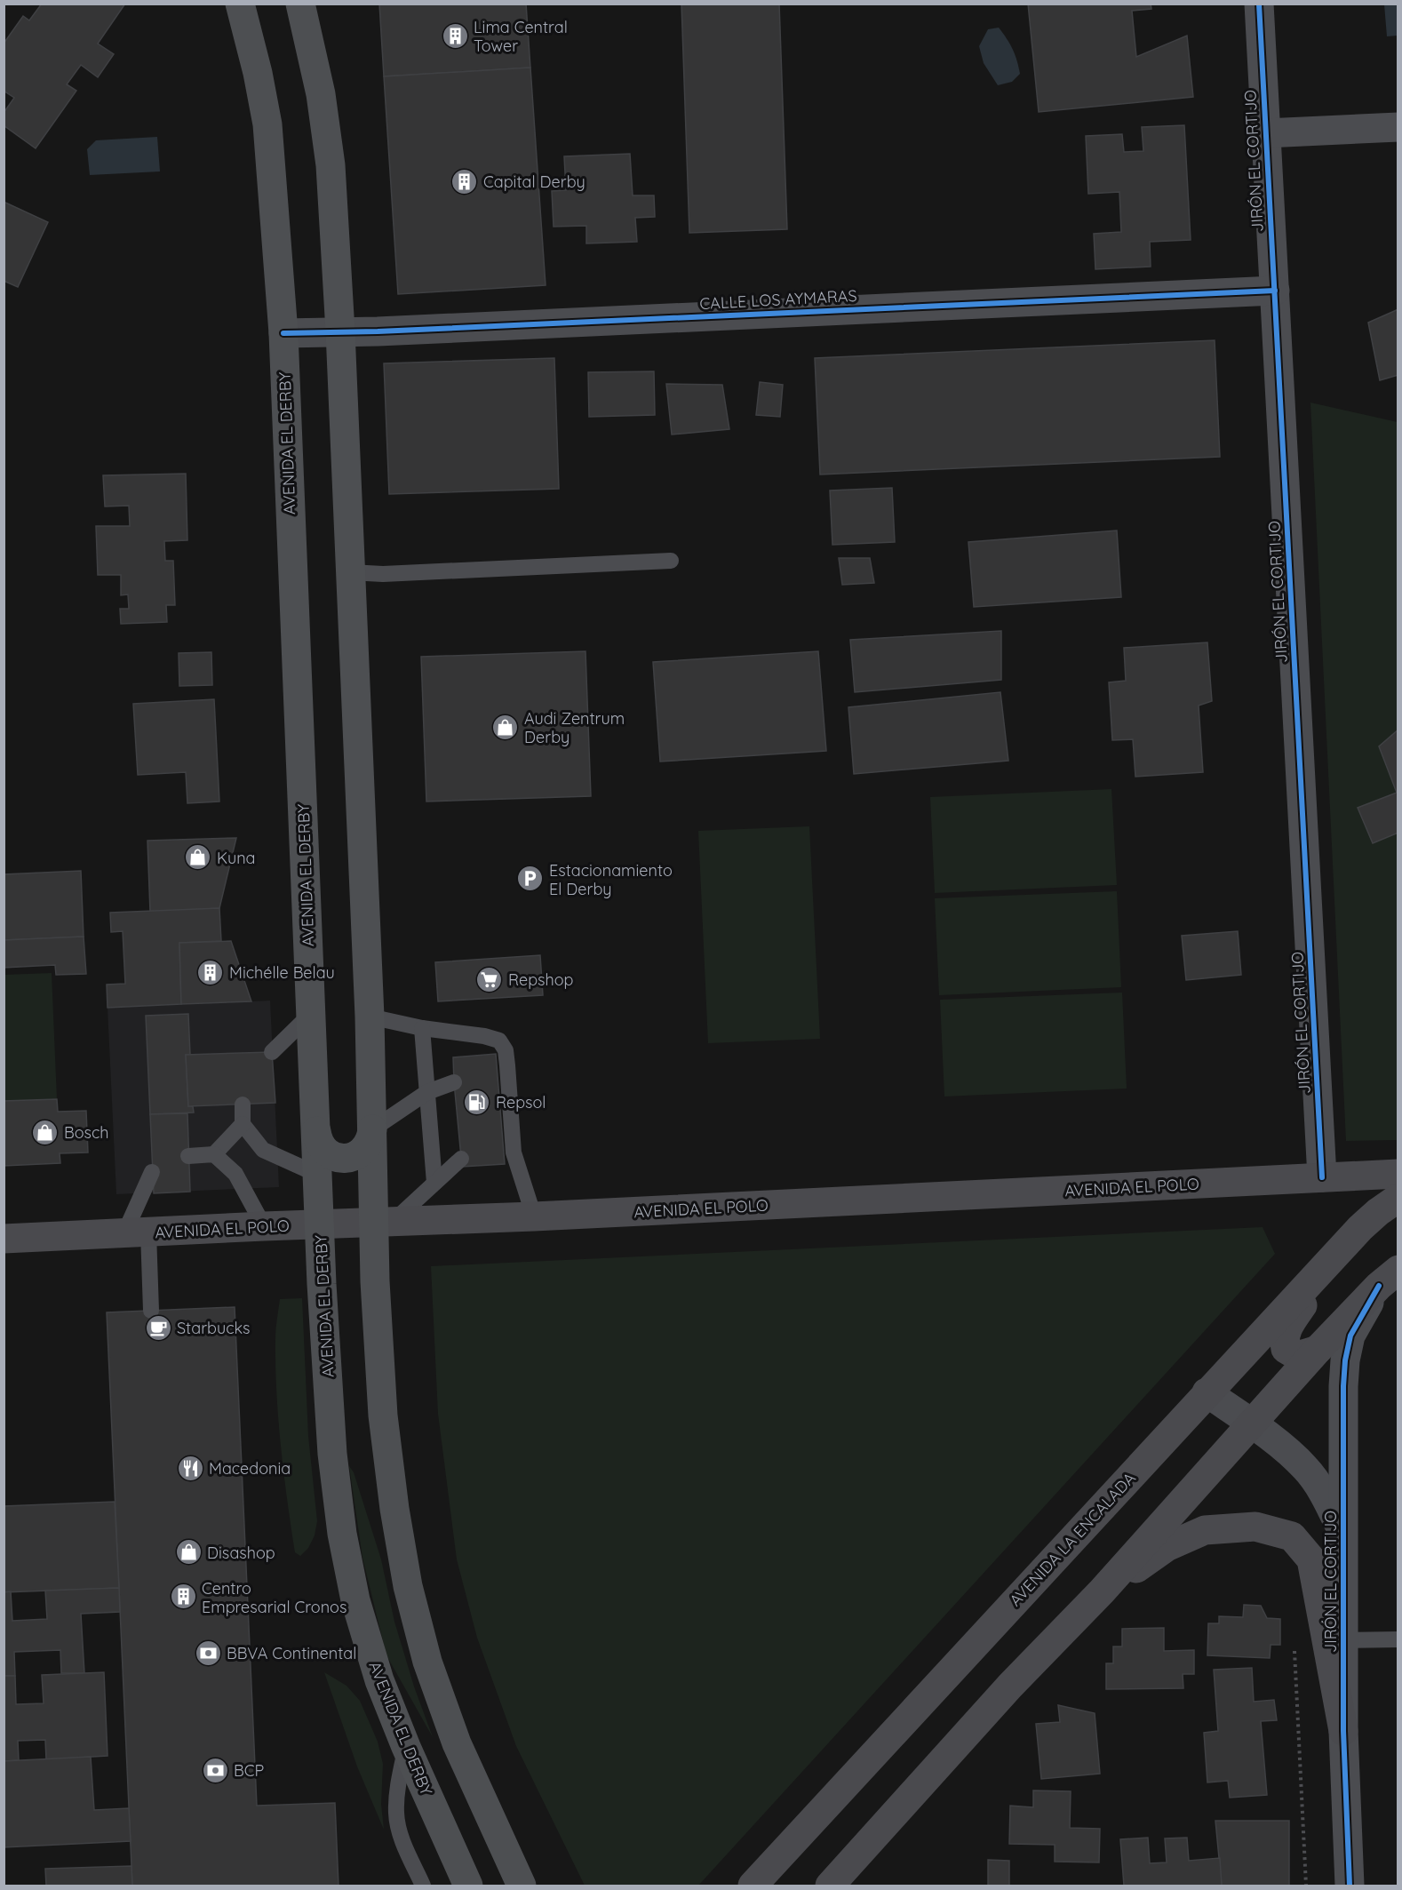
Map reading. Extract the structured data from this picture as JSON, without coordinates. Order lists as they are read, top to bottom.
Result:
{
  "streets": {
    "main road": ["AVENIDA EL DERBY", "AVENIDA EL POLO", "AVENIDA LA ENCALADA"],
    "street": ["JIRÓN EL CORTIJO", "CALLE LOS AYMARAS"]
  },
  "crossings": [
    ["JIRÓN EL CORTIJO", "CALLE LOS AYMARAS"],
    ["JIRÓN EL CORTIJO", "AVENIDA EL POLO"],
    ["JIRÓN EL CORTIJO", "AVENIDA LA ENCALADA"],
    ["CALLE LOS AYMARAS", "AVENIDA EL DERBY"],
    ["AVENIDA EL DERBY", "AVENIDA EL POLO"]
  ],
  "places": {
    "building": [
      "Lima Central Tower",
      "Capital Derby",
      "Michélle Belau",
      "Centro Empresarial Cronos"
    ],
    "shop": [
      "Audi Zentrum Derby",
      "Kuna",
      "Bosch",
      "Disashop"
    ],
    "parking": ["Estacionamiento El Derby"],
    "supermarket": ["Repshop"],
    "fuel station": ["Repsol"],
    "cafe": ["Starbucks"],
    "restaurant": ["Macedonia"],
    "bank": ["BBVA Continental", "BCP"]
  }
}
